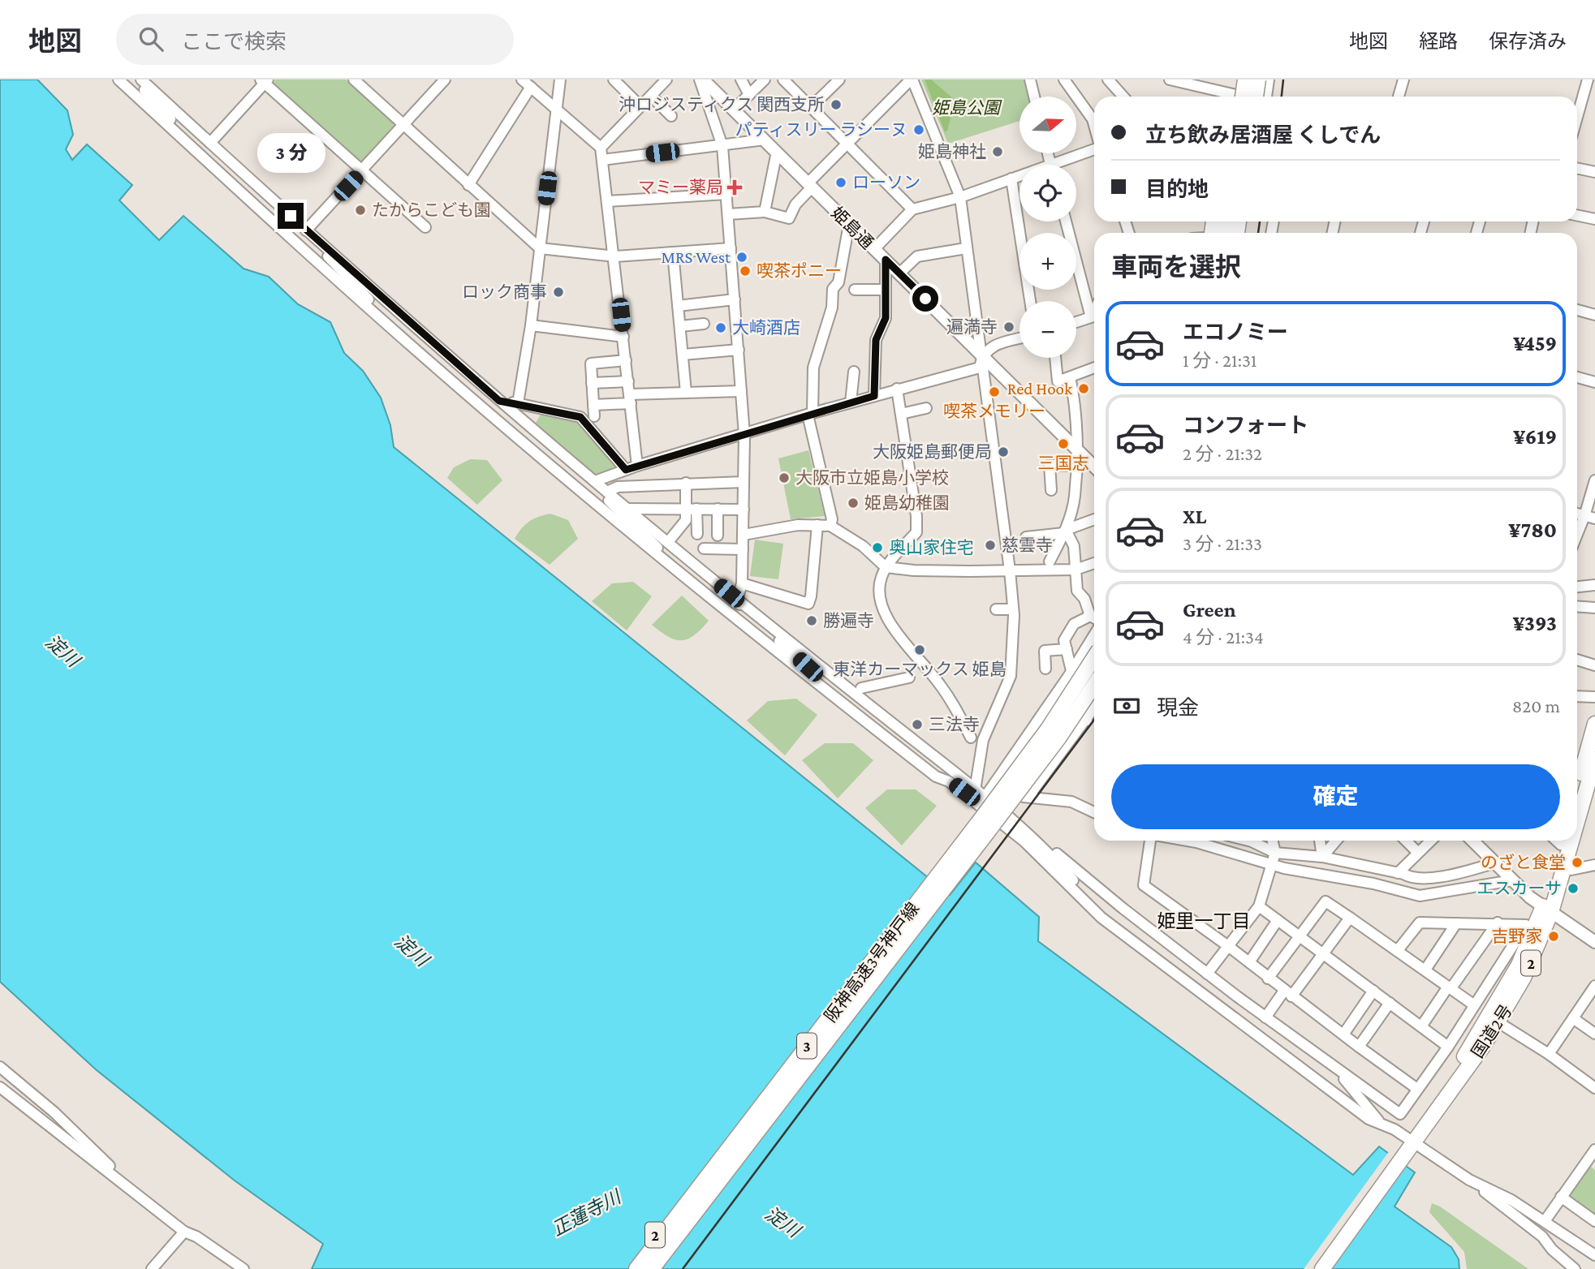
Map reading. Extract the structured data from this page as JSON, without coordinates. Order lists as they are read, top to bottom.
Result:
{
  "streets": {
    "highway": [
      "阪神高速3号神戸線",
      "2",
      "国道2号",
      "3"
    ],
    "main road": ["姫島通"]
  },
  "crossings": [
    ["阪神高速3号神戸線", "2"],
    ["阪神高速3号神戸線", "3"]
  ],
  "districts": ["姫里一丁目"],
  "water": ["淀川", "正蓮寺川"],
  "parks": ["姫島公園"],
  "places": {
    "other": [
      "沖ロジスティクス 関西支所",
      "パティスリー ラシーヌ",
      "姫島神社",
      "ローソン",
      "たからこども園",
      "MRS West",
      "喫茶ポニー",
      "ロック商事",
      "遍満寺",
      "大崎酒店",
      "Red Hook",
      "喫茶メモリー",
      "三国志",
      "大阪姫島郵便局",
      "大阪市立姫島小学校",
      "姫島幼稚園",
      "慈雲寺",
      "奥山家住宅",
      "勝遍寺",
      "東洋カーマックス 姫島",
      "三法寺",
      "のざと食堂",
      "エスカーサ",
      "吉野家"
    ],
    "health": ["マミー薬局"]
  },
  "north": "right",
  "page": {
    "header": "地図",
    "search": "ここで検索",
    "nav": ["地図", "経路", "保存済み"],
    "map_buttons": ["+", "−"],
    "banner": ["立ち飲み居酒屋 くしでん", "目的地"],
    "bubble": "3 分",
    "heading": "車両を選択",
    "list": [
      {
        "name": "エコノミー",
        "note": "1 分 · 21:31",
        "value": "¥459"
      },
      {
        "name": "コンフォート",
        "note": "2 分 · 21:32",
        "value": "¥619"
      },
      {
        "name": "XL",
        "note": "3 分 · 21:33",
        "value": "¥780"
      },
      {
        "name": "Green",
        "note": "4 分 · 21:34",
        "value": "¥393"
      }
    ],
    "pay": ["現金", "820 m"],
    "buttons": "確定"
  }
}
